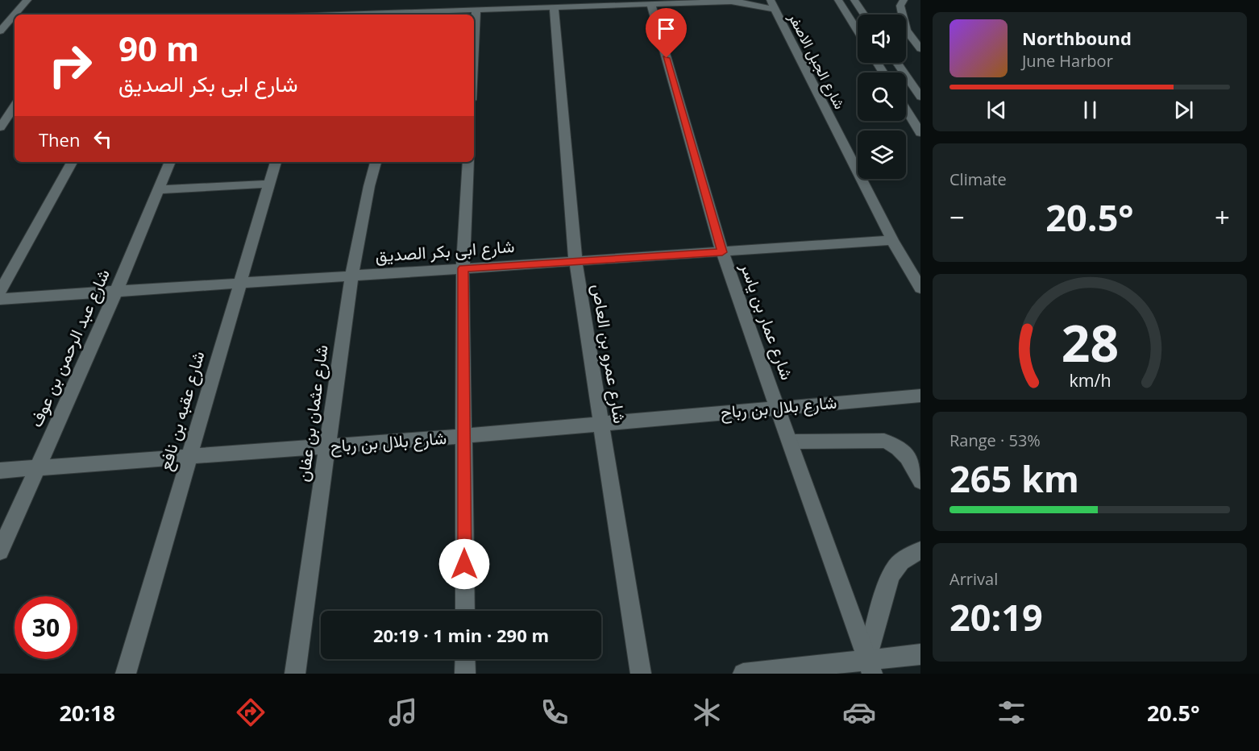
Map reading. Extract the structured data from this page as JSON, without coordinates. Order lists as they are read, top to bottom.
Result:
{
  "streets": {
    "street": [
      "شارع الجبل الاصفر",
      "شارع ابى بكر الصديق",
      "شارع عمار بن ياسر",
      "شارع عبد الرحمن بن عوف",
      "شارع عمرو بن العاص",
      "شارع بلال بن رباح",
      "شارع عقبه بن نافع",
      "شارع عثمان بن عفان"
    ]
  },
  "crossings": [
    ["شارع الجبل الاصفر", "شارع ابى بكر الصديق"],
    ["شارع ابى بكر الصديق", "شارع عمار بن ياسر"],
    ["شارع ابى بكر الصديق", "شارع عبد الرحمن بن عوف"],
    ["شارع ابى بكر الصديق", "شارع عمرو بن العاص"],
    ["شارع ابى بكر الصديق", "شارع عقبه بن نافع"],
    ["شارع ابى بكر الصديق", "شارع عثمان بن عفان"],
    ["شارع عمار بن ياسر", "شارع بلال بن رباح"],
    ["شارع عبد الرحمن بن عوف", "شارع بلال بن رباح"],
    ["شارع عمرو بن العاص", "شارع بلال بن رباح"],
    ["شارع بلال بن رباح", "شارع عقبه بن نافع"],
    ["شارع بلال بن رباح", "شارع عثمان بن عفان"]
  ],
  "page": {
    "turn": ["90 m", "شارع ابى بكر الصديق"],
    "song": ["Northbound", "June Harbor"],
    "then": "Then",
    "tile": [
      "Climate",
      ["Range · 53%", "265 km"],
      ["Arrival", "20:19"]
    ],
    "heat": ["−", "20.5°", "+"],
    "limit": "30",
    "trip": "20:19 · 1 min · 290 m",
    "tabs": ["20:18", "20.5°"],
    "gauge": ["28", "km/h"]
  }
}
